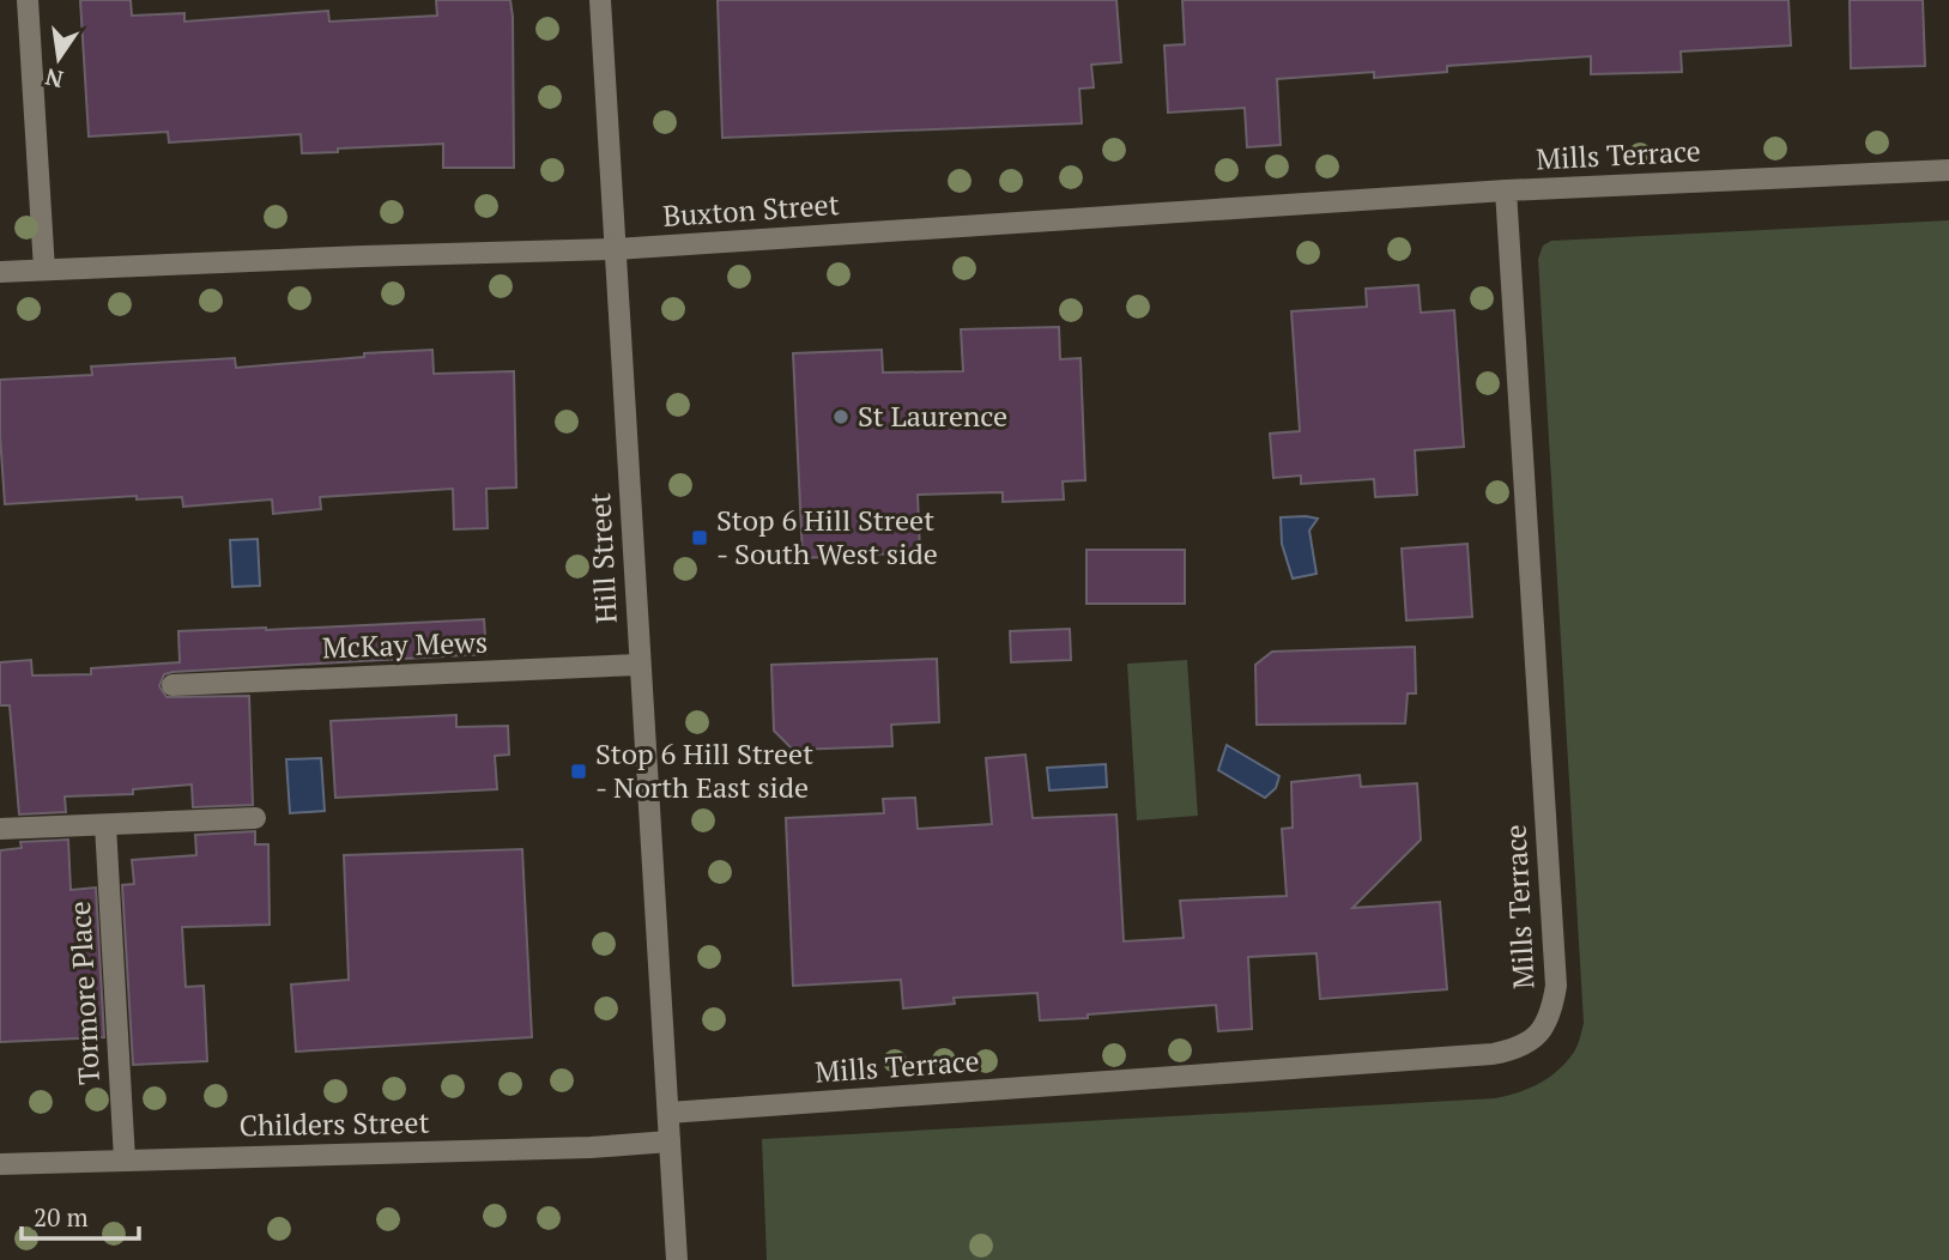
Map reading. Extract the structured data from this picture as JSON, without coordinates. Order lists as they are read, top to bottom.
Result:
{
  "streets": {
    "street": [
      "Mills Terrace",
      "Buxton Street",
      "Hill Street",
      "McKay Mews",
      "Tormore Place",
      "Childers Street"
    ]
  },
  "crossings": [
    ["Mills Terrace", "Buxton Street"],
    ["Mills Terrace", "Hill Street"],
    ["Buxton Street", "Hill Street"],
    ["Hill Street", "McKay Mews"],
    ["Tormore Place", "Childers Street"]
  ],
  "places": {
    "other": ["St Laurence"],
    "transit": ["Stop 6 Hill Street - South West side", "Stop 6 Hill Street - North East side"]
  },
  "scale_bar": "20 m",
  "north": "bottom"
}
